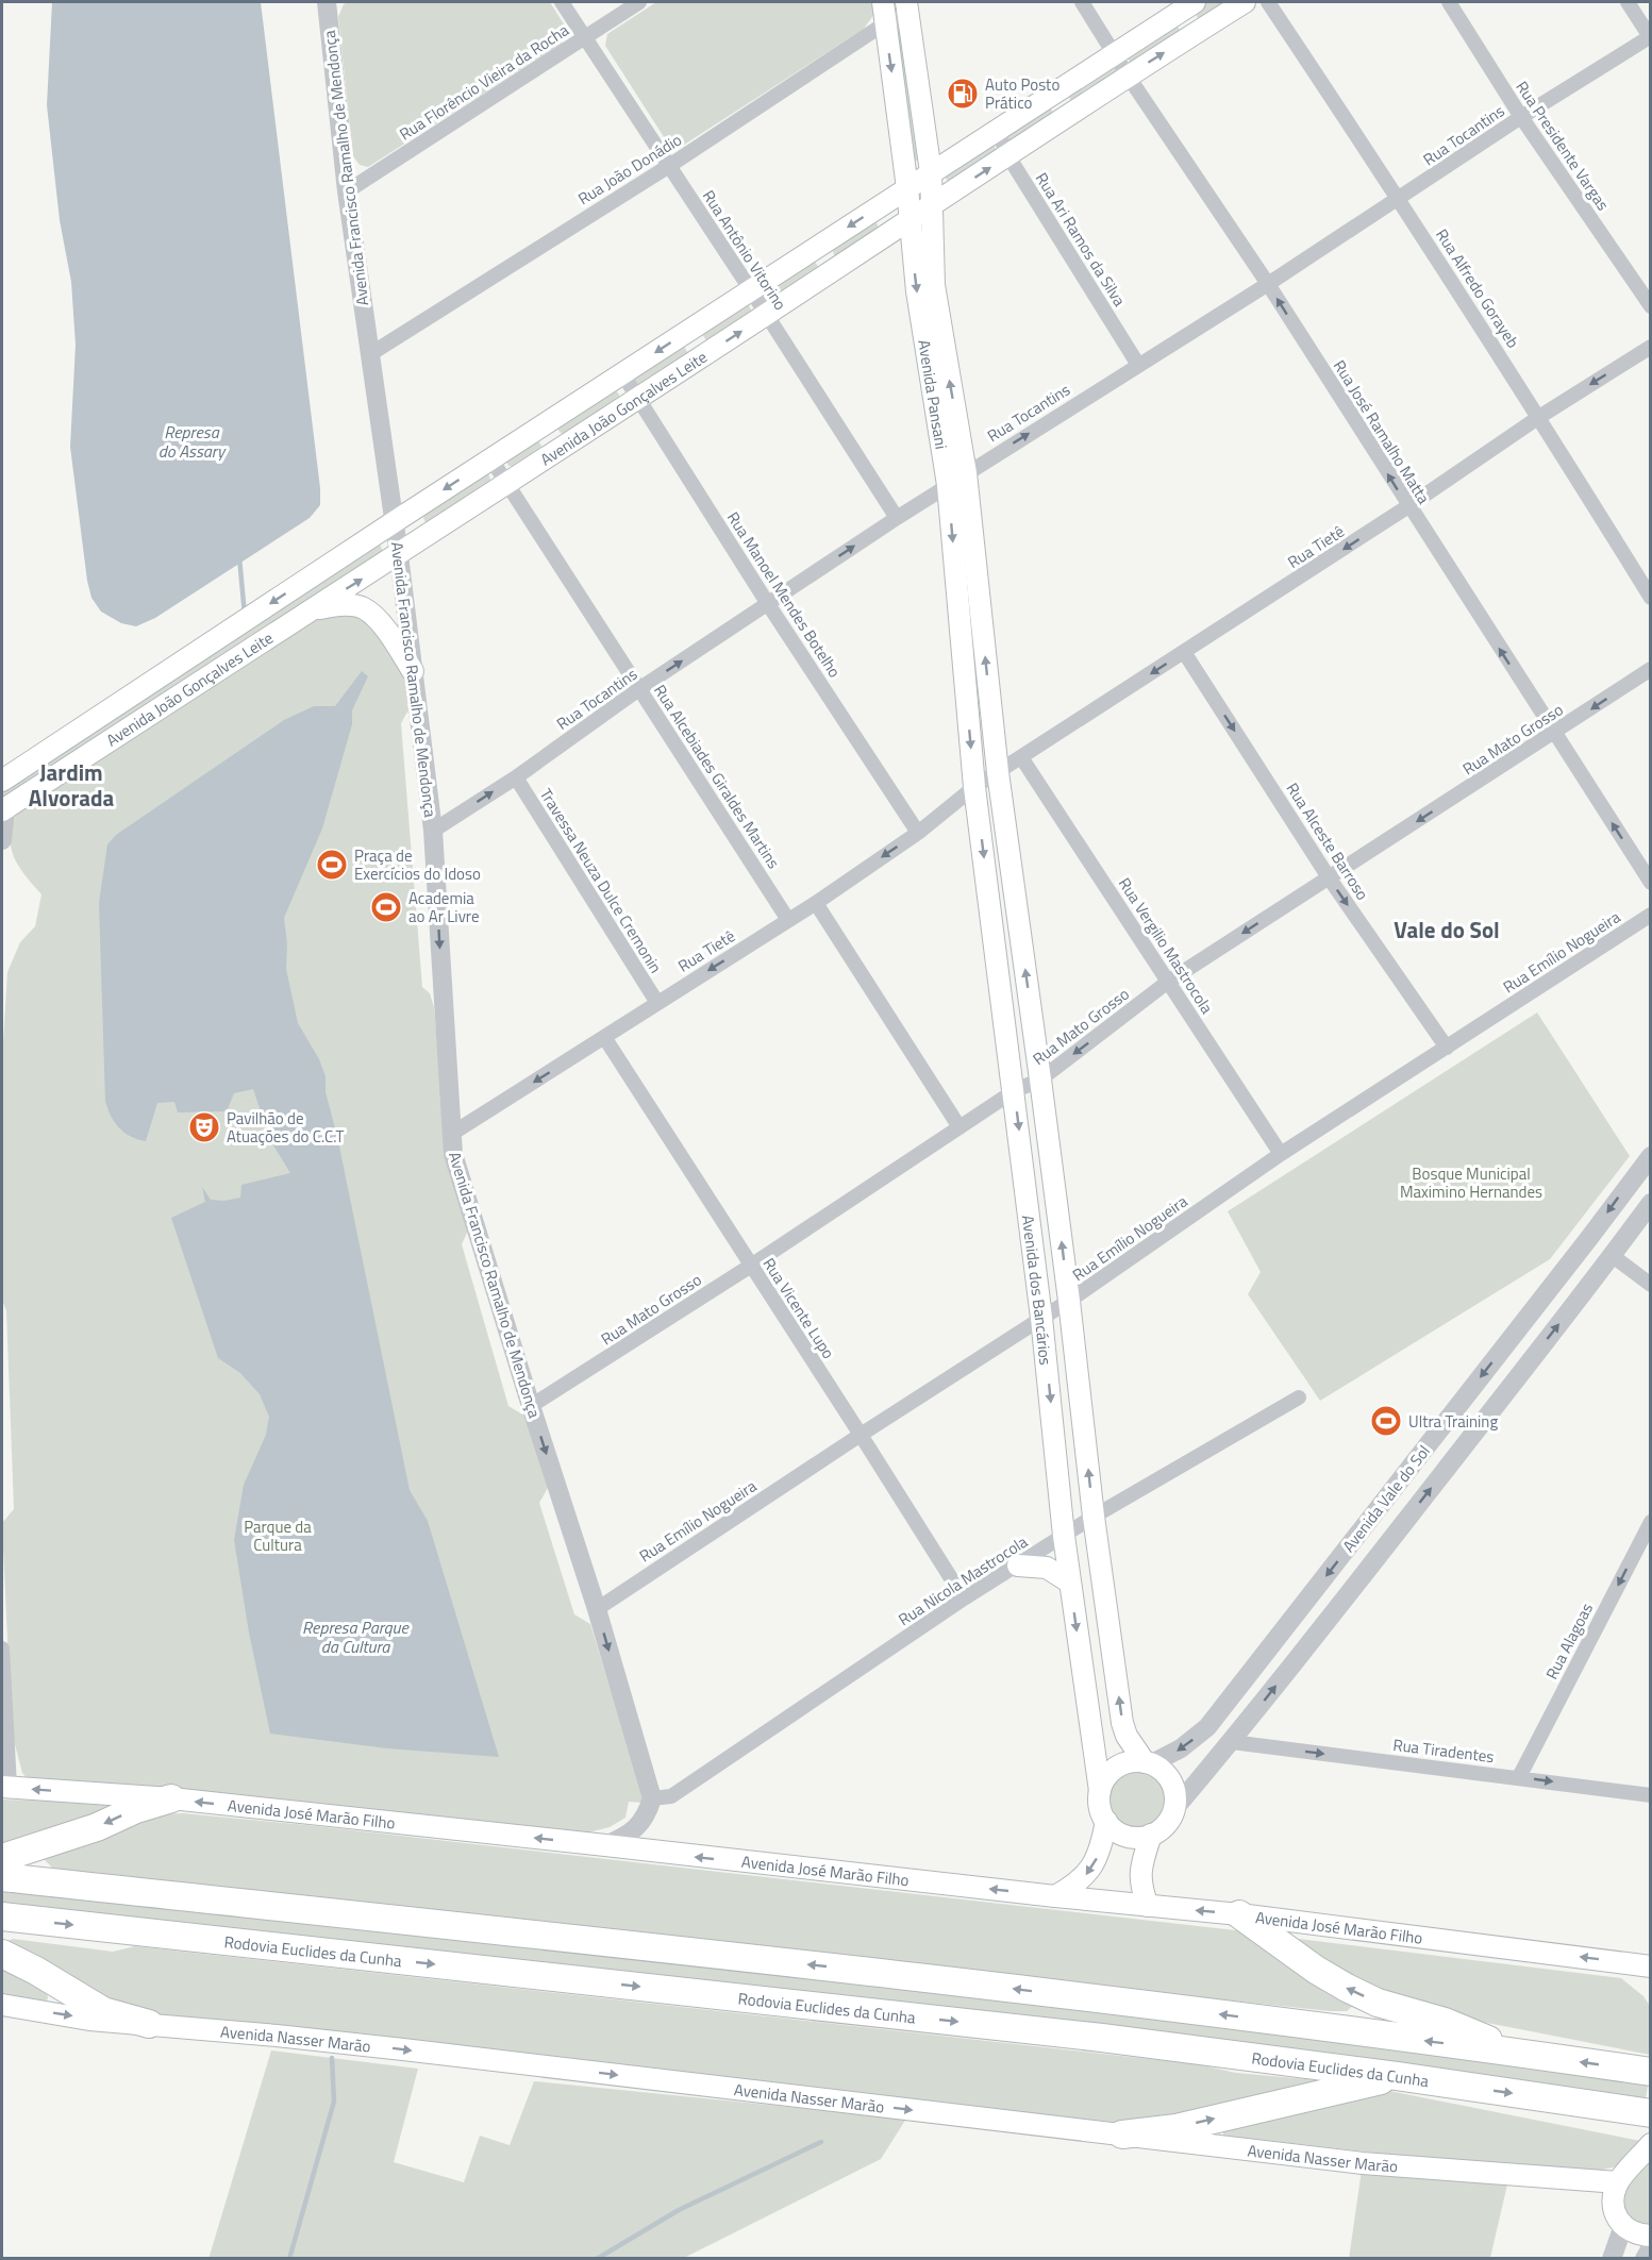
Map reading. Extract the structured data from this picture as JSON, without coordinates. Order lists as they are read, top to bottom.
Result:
{
  "streets": {
    "highway": ["Rodovia Euclides da Cunha"],
    "main road": [
      "Avenida Pansani",
      "Avenida João Gonçalves Leite",
      "Avenida dos Bancários",
      "Avenida José Marão Filho",
      "Avenida Nasser Marão"
    ],
    "street": [
      "Rua Florêncio Vieira da Rocha",
      "Rua Tocantins",
      "Rua Presidente Vargas",
      "Avenida Francisco Ramalho de Mendonça",
      "Rua João Donádio",
      "Rua Ari Ramos da Silva",
      "Rua Antônio Vitorino",
      "Rua Alfredo Gorayeb",
      "Rua José Ramalho Matta",
      "Rua Tietê",
      "Rua Manoel Mendes Botelho",
      "Rua Mato Grosso",
      "Rua Alcebiades Giraldes Martins",
      "Rua Alceste Barroso",
      "Travessa Neuza Dulce Cremonin",
      "Rua Vergilio Mastrocola",
      "Rua Emílio Nogueira",
      "Rua Vicente Lupo",
      "Avenida Vale do Sol",
      "Rua Nicola Mastrocola",
      "Rua Alagoas",
      "Rua Tiradentes"
    ]
  },
  "crossings": [
    ["Rua Florêncio Vieira da Rocha", "Avenida Francisco Ramalho de Mendonça"],
    ["Rua Florêncio Vieira da Rocha", "Rua Antônio Vitorino"],
    ["Rua Tocantins", "Rua Presidente Vargas"],
    ["Rua Tocantins", "Avenida Francisco Ramalho de Mendonça"],
    ["Rua Tocantins", "Rua Ari Ramos da Silva"],
    ["Rua Tocantins", "Rua Antônio Vitorino"],
    ["Rua Tocantins", "Rua Alfredo Gorayeb"],
    ["Rua Tocantins", "Avenida Pansani"],
    ["Rua Tocantins", "Rua José Ramalho Matta"],
    ["Rua Tocantins", "Rua Manoel Mendes Botelho"],
    ["Rua Tocantins", "Rua Alcebiades Giraldes Martins"],
    ["Rua Tocantins", "Travessa Neuza Dulce Cremonin"],
    ["Avenida Francisco Ramalho de Mendonça", "Rua João Donádio"],
    ["Avenida Francisco Ramalho de Mendonça", "Avenida João Gonçalves Leite"],
    ["Avenida Francisco Ramalho de Mendonça", "Rua Tietê"],
    ["Avenida Francisco Ramalho de Mendonça", "Rua Mato Grosso"],
    ["Avenida Francisco Ramalho de Mendonça", "Rua Emílio Nogueira"],
    ["Avenida Francisco Ramalho de Mendonça", "Rua Nicola Mastrocola"],
    ["Rua João Donádio", "Rua Antônio Vitorino"],
    ["Rua João Donádio", "Avenida Pansani"],
    ["Rua Ari Ramos da Silva", "Avenida João Gonçalves Leite"],
    ["Rua Antônio Vitorino", "Avenida João Gonçalves Leite"],
    ["Rua Alfredo Gorayeb", "Rua Tietê"],
    ["Avenida Pansani", "Avenida João Gonçalves Leite"],
    ["Avenida Pansani", "Rua Tietê"],
    ["Avenida Pansani", "Avenida dos Bancários"],
    ["Avenida João Gonçalves Leite", "Rua José Ramalho Matta"],
    ["Avenida João Gonçalves Leite", "Rua Manoel Mendes Botelho"],
    ["Avenida João Gonçalves Leite", "Rua Alcebiades Giraldes Martins"],
    ["Rua José Ramalho Matta", "Rua Tietê"],
    ["Rua José Ramalho Matta", "Rua Mato Grosso"],
    ["Rua Tietê", "Rua Manoel Mendes Botelho"],
    ["Rua Tietê", "Rua Alcebiades Giraldes Martins"],
    ["Rua Tietê", "Rua Alceste Barroso"],
    ["Rua Tietê", "Travessa Neuza Dulce Cremonin"],
    ["Rua Tietê", "Rua Vergilio Mastrocola"],
    ["Rua Tietê", "Avenida dos Bancários"],
    ["Rua Tietê", "Rua Vicente Lupo"],
    ["Rua Mato Grosso", "Rua Alceste Barroso"],
    ["Rua Mato Grosso", "Rua Vergilio Mastrocola"],
    ["Rua Mato Grosso", "Avenida dos Bancários"],
    ["Rua Mato Grosso", "Rua Vicente Lupo"],
    ["Rua Alceste Barroso", "Rua Emílio Nogueira"],
    ["Rua Vergilio Mastrocola", "Rua Emílio Nogueira"],
    ["Rua Emílio Nogueira", "Avenida dos Bancários"],
    ["Rua Emílio Nogueira", "Rua Vicente Lupo"],
    ["Avenida dos Bancários", "Avenida Vale do Sol"],
    ["Avenida dos Bancários", "Rua Nicola Mastrocola"],
    ["Rua Vicente Lupo", "Rua Nicola Mastrocola"],
    ["Avenida Vale do Sol", "Rua Tiradentes"],
    ["Rua Alagoas", "Rua Tiradentes"]
  ],
  "one_way": [
    "Rua Tocantins",
    "Avenida Francisco Ramalho de Mendonça",
    "Rua José Ramalho Matta",
    "Rua Tietê",
    "Rua Mato Grosso",
    "Rua Alceste Barroso",
    "Rua Alagoas",
    "Rua Tiradentes",
    "Avenida José Marão Filho",
    "Avenida Nasser Marão"
  ],
  "districts": ["Jardim Alvorada", "Vale do Sol"],
  "water": ["Represa do Assary", "Represa Parque da Cultura"],
  "parks": ["Bosque Municipal Maximino Hernandes", "Parque da Cultura"],
  "places": {
    "fuel station": ["Auto Posto Prático"],
    "sports": ["Praça de Exercícios do Idoso", "Academia ao Ar Livre", "Ultra Training"],
    "theatre": ["Pavilhão de Atuações do C.C.T"]
  }
}
